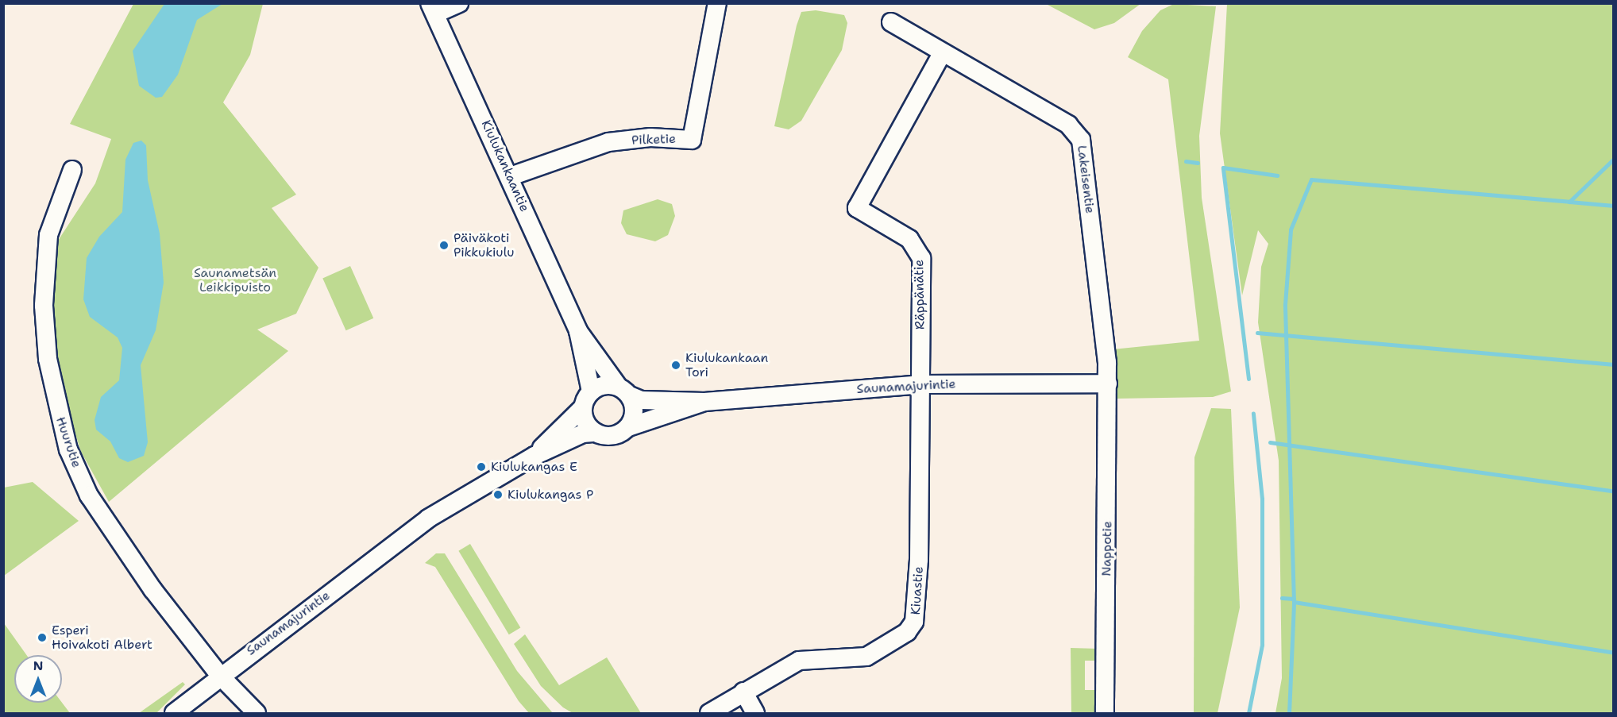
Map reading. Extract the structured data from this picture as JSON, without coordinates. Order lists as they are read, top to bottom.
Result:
{
  "streets": {
    "street": [
      "Pilketie",
      "Kiulukankaantie",
      "Lakeisentie",
      "Räppänätie",
      "Saunamajurintie",
      "Huurutie",
      "Nappotie",
      "Kiuastie"
    ]
  },
  "crossings": [
    ["Pilketie", "Kiulukankaantie"],
    ["Kiulukankaantie", "Saunamajurintie"],
    ["Lakeisentie", "Räppänätie"],
    ["Lakeisentie", "Saunamajurintie"],
    ["Lakeisentie", "Nappotie"],
    ["Räppänätie", "Saunamajurintie"],
    ["Räppänätie", "Kiuastie"],
    ["Saunamajurintie", "Huurutie"],
    ["Saunamajurintie", "Nappotie"],
    ["Saunamajurintie", "Kiuastie"]
  ],
  "parks": ["Saunametsän Leikkipuisto"],
  "places": [
    "Päiväkoti Pikkukiulu",
    "Kiulukankaan Tori",
    "Kiulukangas E",
    "Kiulukangas P",
    "Esperi Hoivakoti Albert"
  ],
  "north": "top"
}
